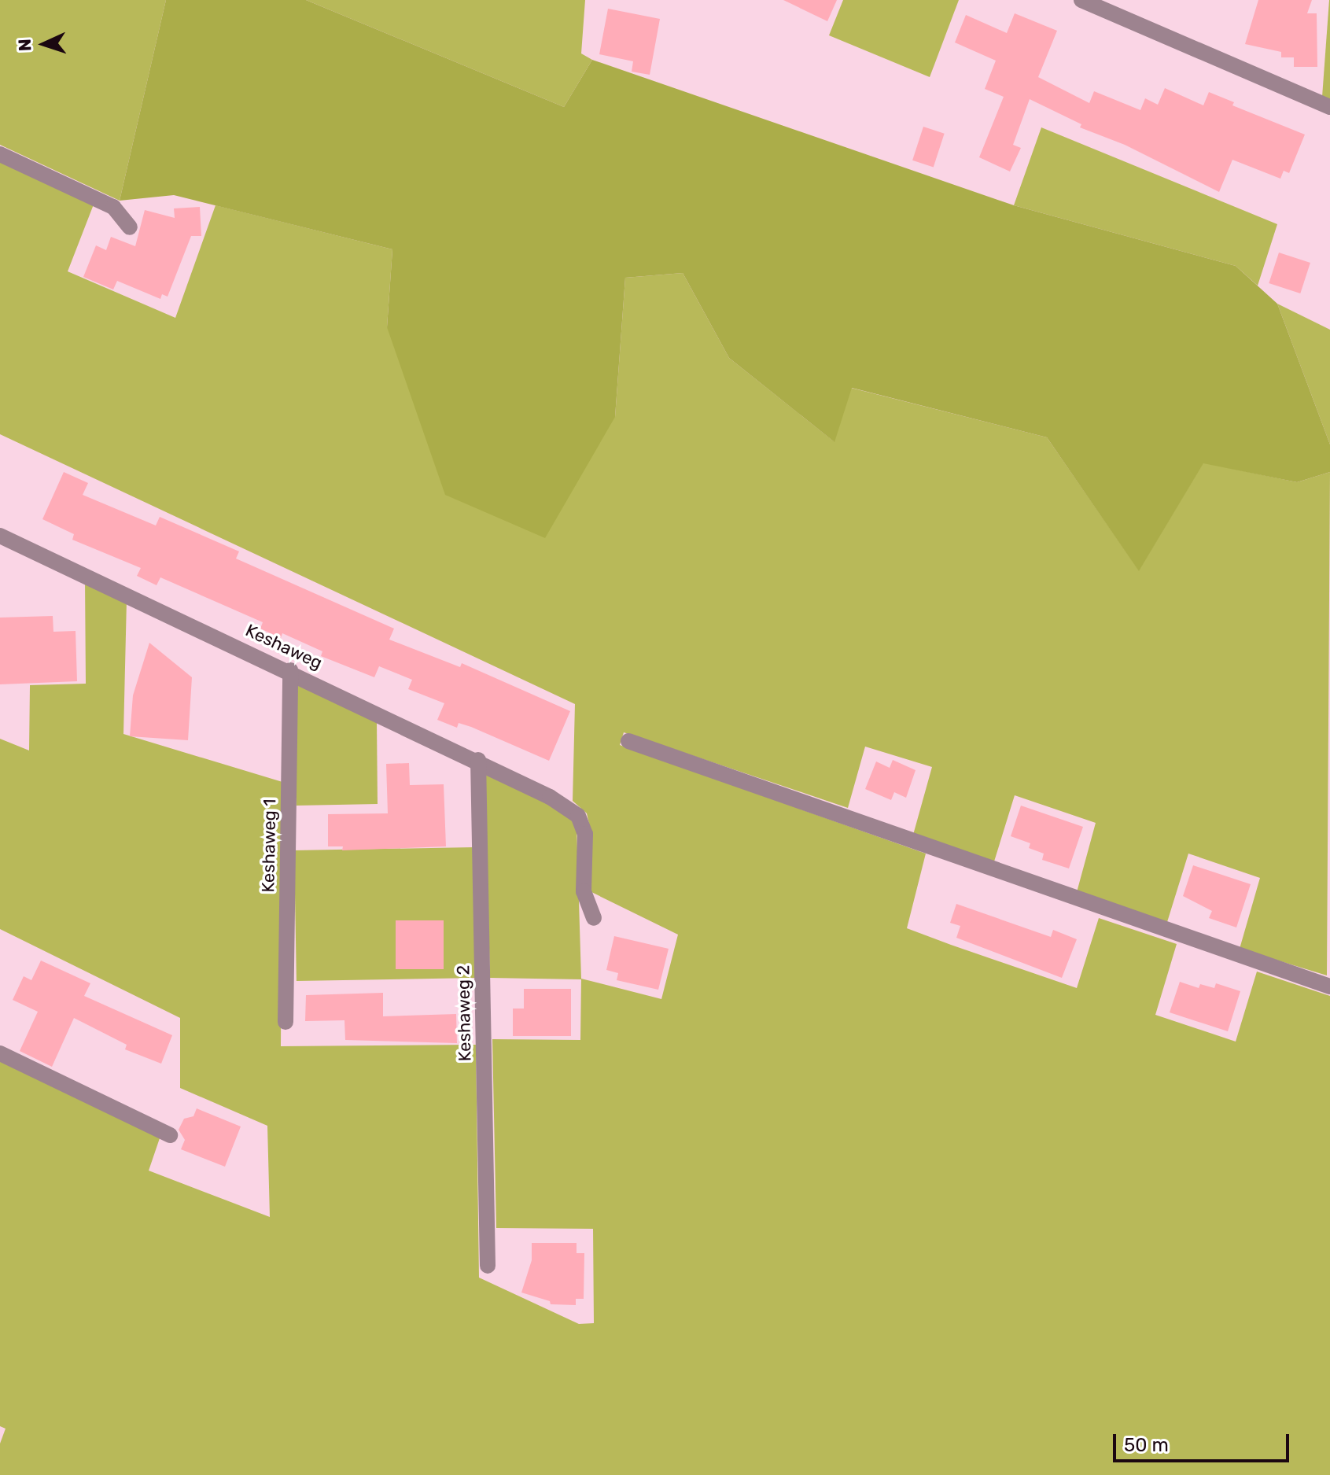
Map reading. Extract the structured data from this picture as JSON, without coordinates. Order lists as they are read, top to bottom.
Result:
{
  "streets": {
    "street": ["Keshaweg", "Keshaweg 1", "Keshaweg 2"]
  },
  "crossings": [
    ["Keshaweg", "Keshaweg 1"],
    ["Keshaweg", "Keshaweg 2"]
  ],
  "scale_bar": "50 m",
  "north": "left"
}
